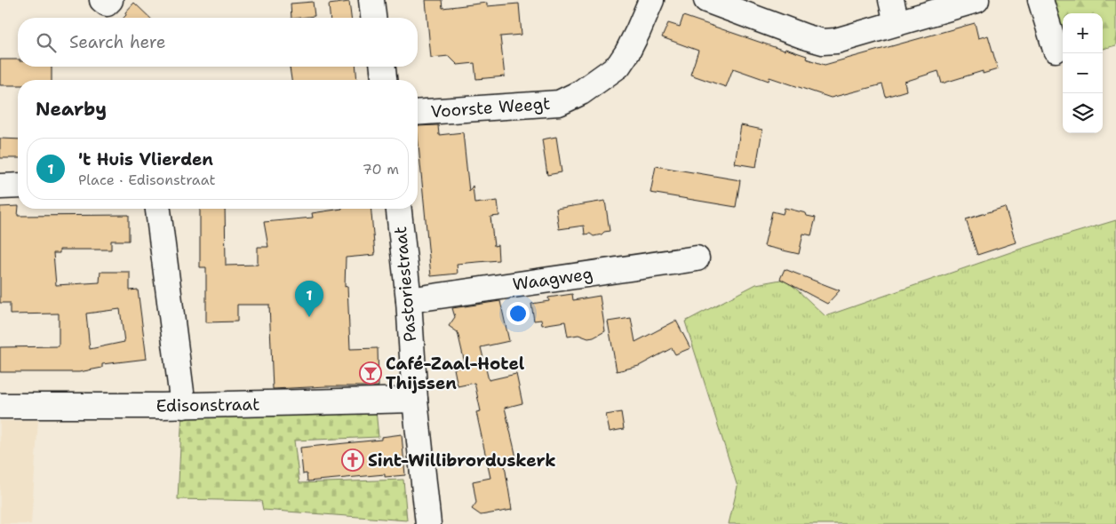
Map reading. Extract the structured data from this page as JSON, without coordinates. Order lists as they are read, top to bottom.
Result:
{
  "streets": {
    "street": [
      "Voorste Weegt",
      "Waagweg",
      "Pastoriestraat",
      "Edisonstraat"
    ]
  },
  "crossings": [
    ["Waagweg", "Pastoriestraat"],
    ["Pastoriestraat", "Edisonstraat"]
  ],
  "places": {
    "bar": ["Café-Zaal-Hotel Thijssen"],
    "church": ["Sint-Willibrorduskerk"]
  },
  "page": {
    "map_buttons": ["+", "−"],
    "search": "Search here",
    "heading": "Nearby",
    "list": [
      {
        "mark": "1",
        "name": "'t Huis Vlierden",
        "note": "Place · Edisonstraat",
        "value": "70 m"
      }
    ],
    "pins": "1"
  }
}
